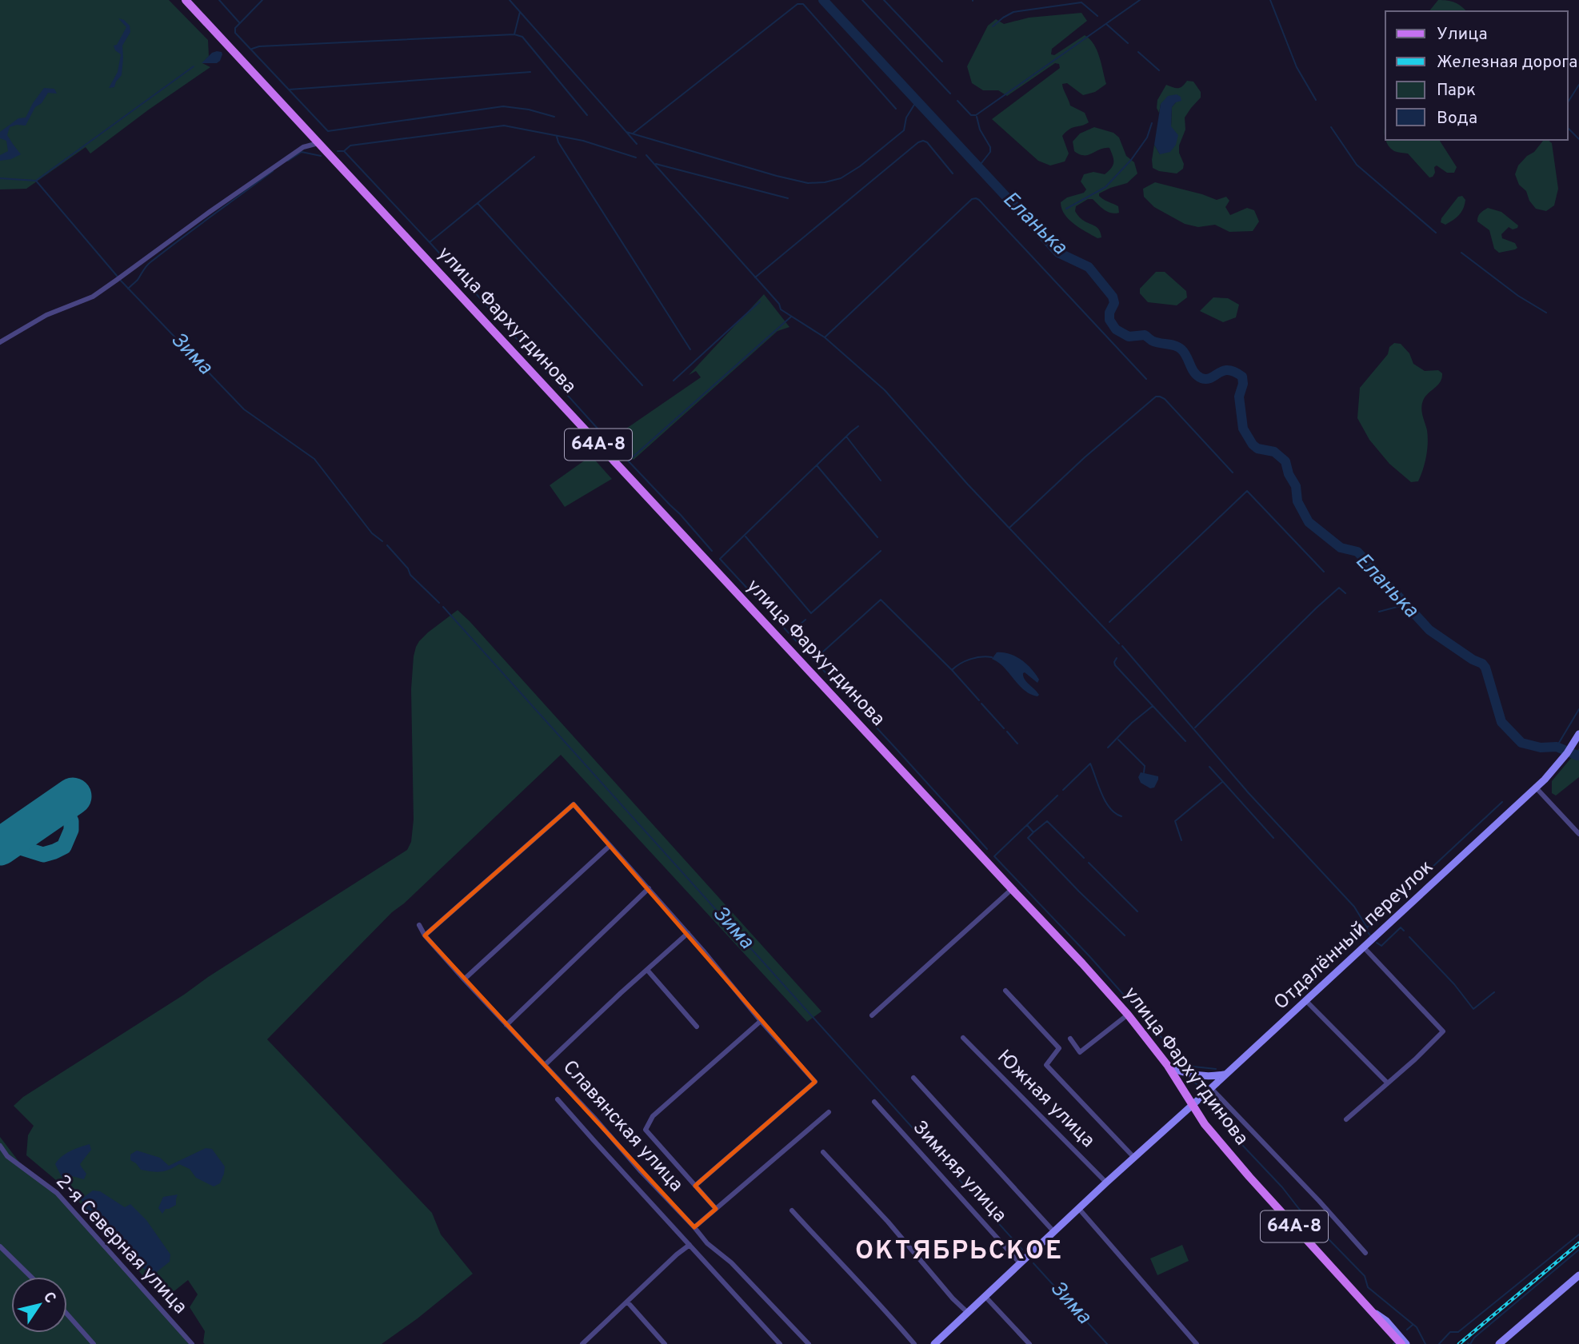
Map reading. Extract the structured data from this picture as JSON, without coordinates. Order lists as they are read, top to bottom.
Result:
{
  "streets": {
    "main road": ["улица Фархутдинова", "64А-8", "Отдалённый переулок"],
    "street": [
      "Южная улица",
      "Славянская улица",
      "Зимняя улица",
      "2-я Северная улица"
    ]
  },
  "crossings": [
    ["улица Фархутдинова", "Отдалённый переулок"],
    ["Отдалённый переулок", "Южная улица"],
    ["Отдалённый переулок", "Зимняя улица"]
  ],
  "districts": ["ОКТЯБРЬСКОЕ"],
  "water": ["Еланька", "Зима"],
  "legend": [
    "Улица",
    "Железная дорога",
    "Парк",
    "Вода"
  ],
  "north": "top right"
}
